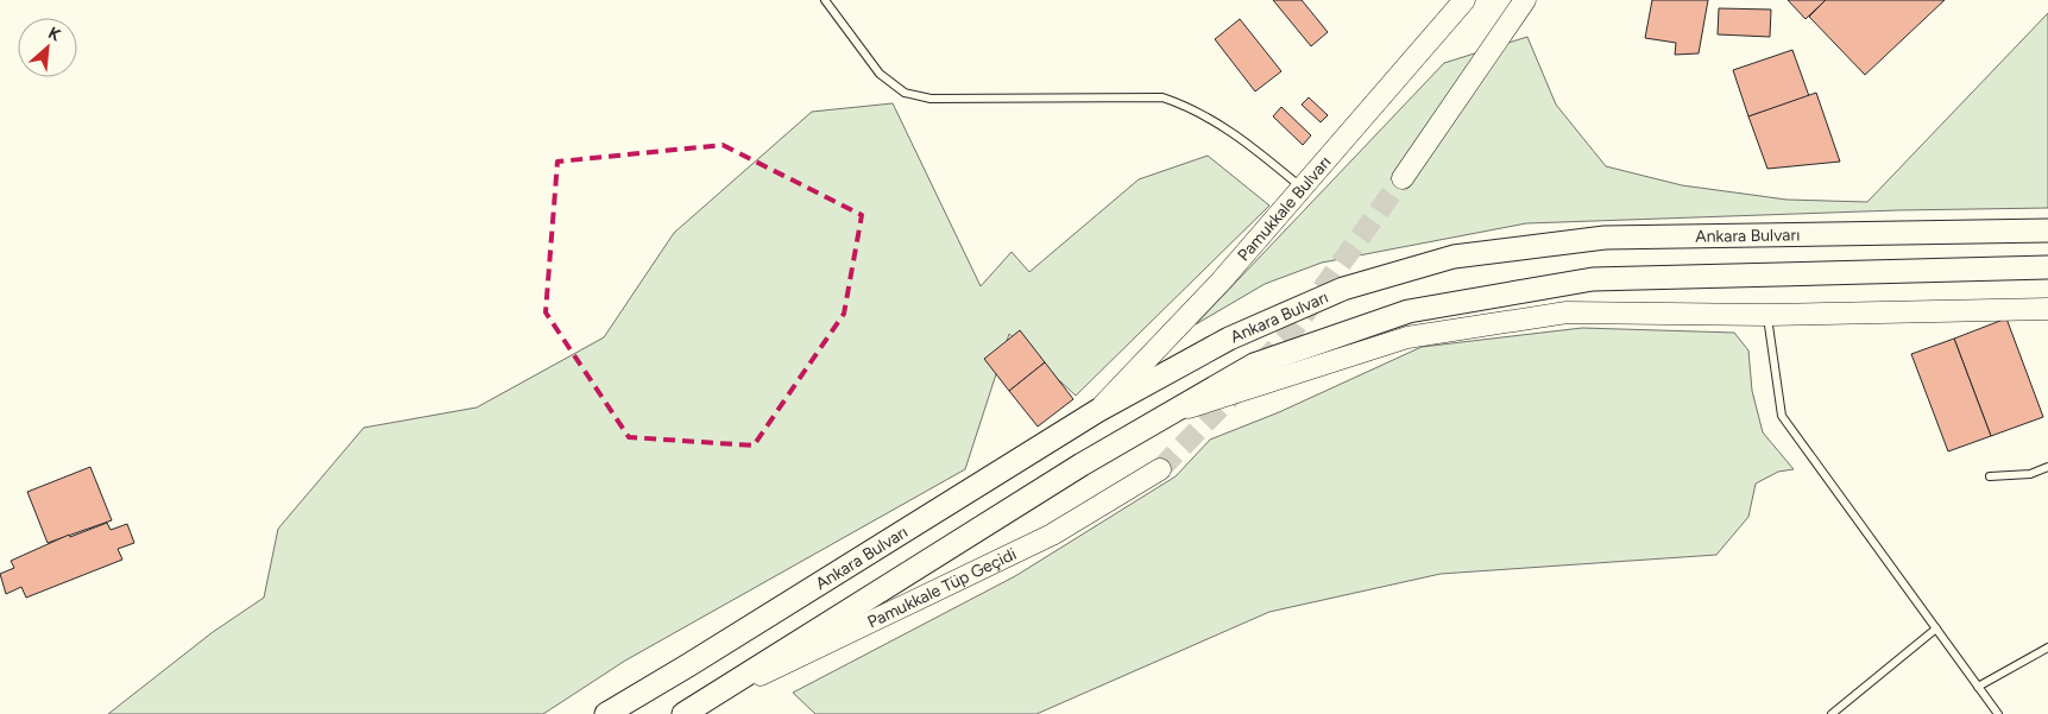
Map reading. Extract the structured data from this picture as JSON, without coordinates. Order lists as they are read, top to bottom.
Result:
{
  "streets": {
    "main road": ["Pamukkale Bulvarı", "Ankara Bulvarı", "Pamukkale Tüp Geçidi"]
  },
  "crossings": [
    ["Pamukkale Bulvarı", "Ankara Bulvarı"],
    ["Ankara Bulvarı", "Pamukkale Tüp Geçidi"]
  ],
  "north": "top right"
}
